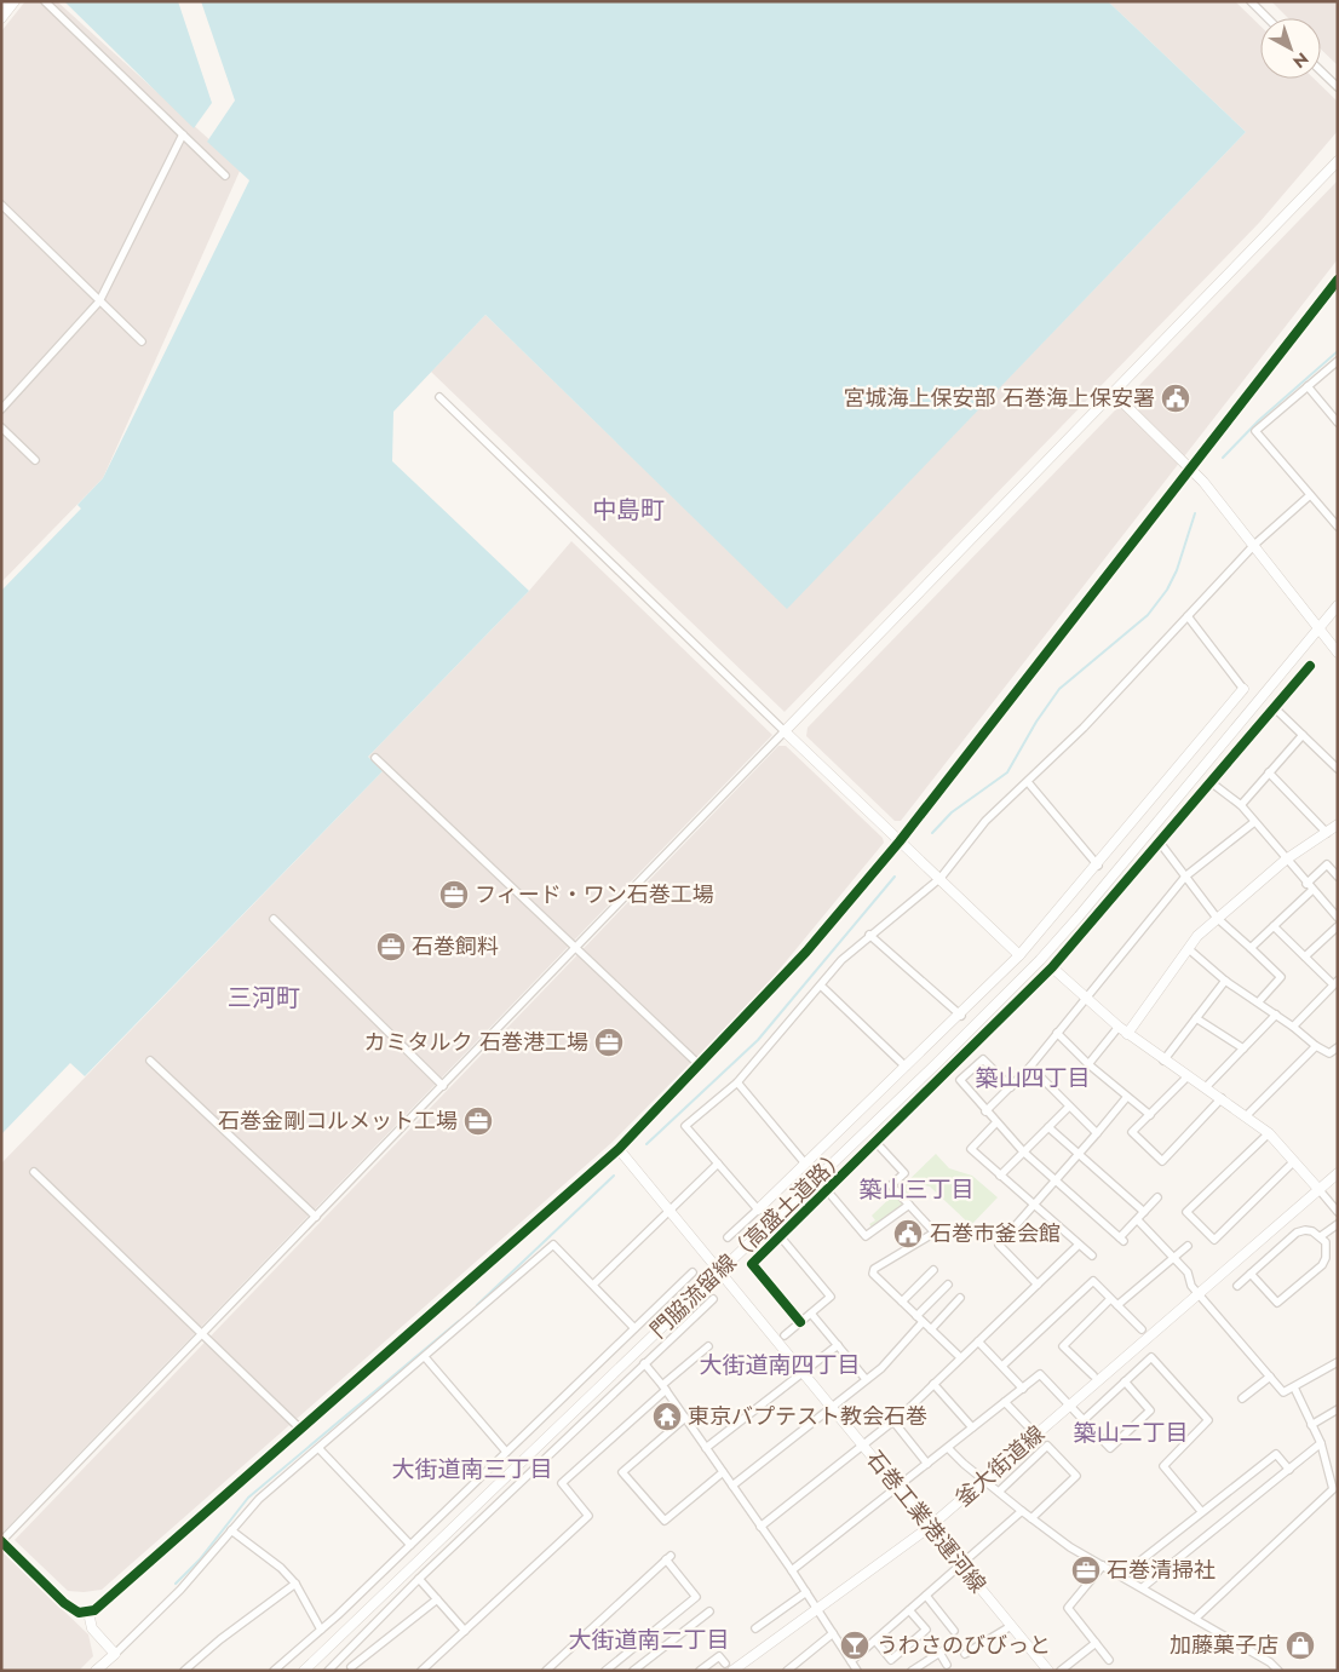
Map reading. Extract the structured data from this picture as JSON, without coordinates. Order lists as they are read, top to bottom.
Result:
{
  "streets": {
    "street": ["門脇流留線（高盛土道路）", "釜大街道線", "石巻工業港運河線"]
  },
  "crossings": [
    ["門脇流留線（高盛土道路）", "石巻工業港運河線"],
    ["釜大街道線", "石巻工業港運河線"]
  ],
  "districts": [
    "中島町",
    "三河町",
    "築山四丁目",
    "築山三丁目",
    "大街道南四丁目",
    "築山二丁目",
    "大街道南三丁目",
    "大街道南二丁目"
  ],
  "places": {
    "public building": ["宮城海上保安部 石巻海上保安署", "石巻市釜会館"],
    "office": [
      "フィード・ワン石巻工場",
      "石巻飼料",
      "カミタルク 石巻港工場",
      "石巻金剛コルメット工場",
      "石巻清掃社"
    ],
    "temple": ["東京バプテスト教会石巻"],
    "bar": ["うわさのびびっと"],
    "shop": ["加藤菓子店"]
  },
  "north": "bottom right"
}
